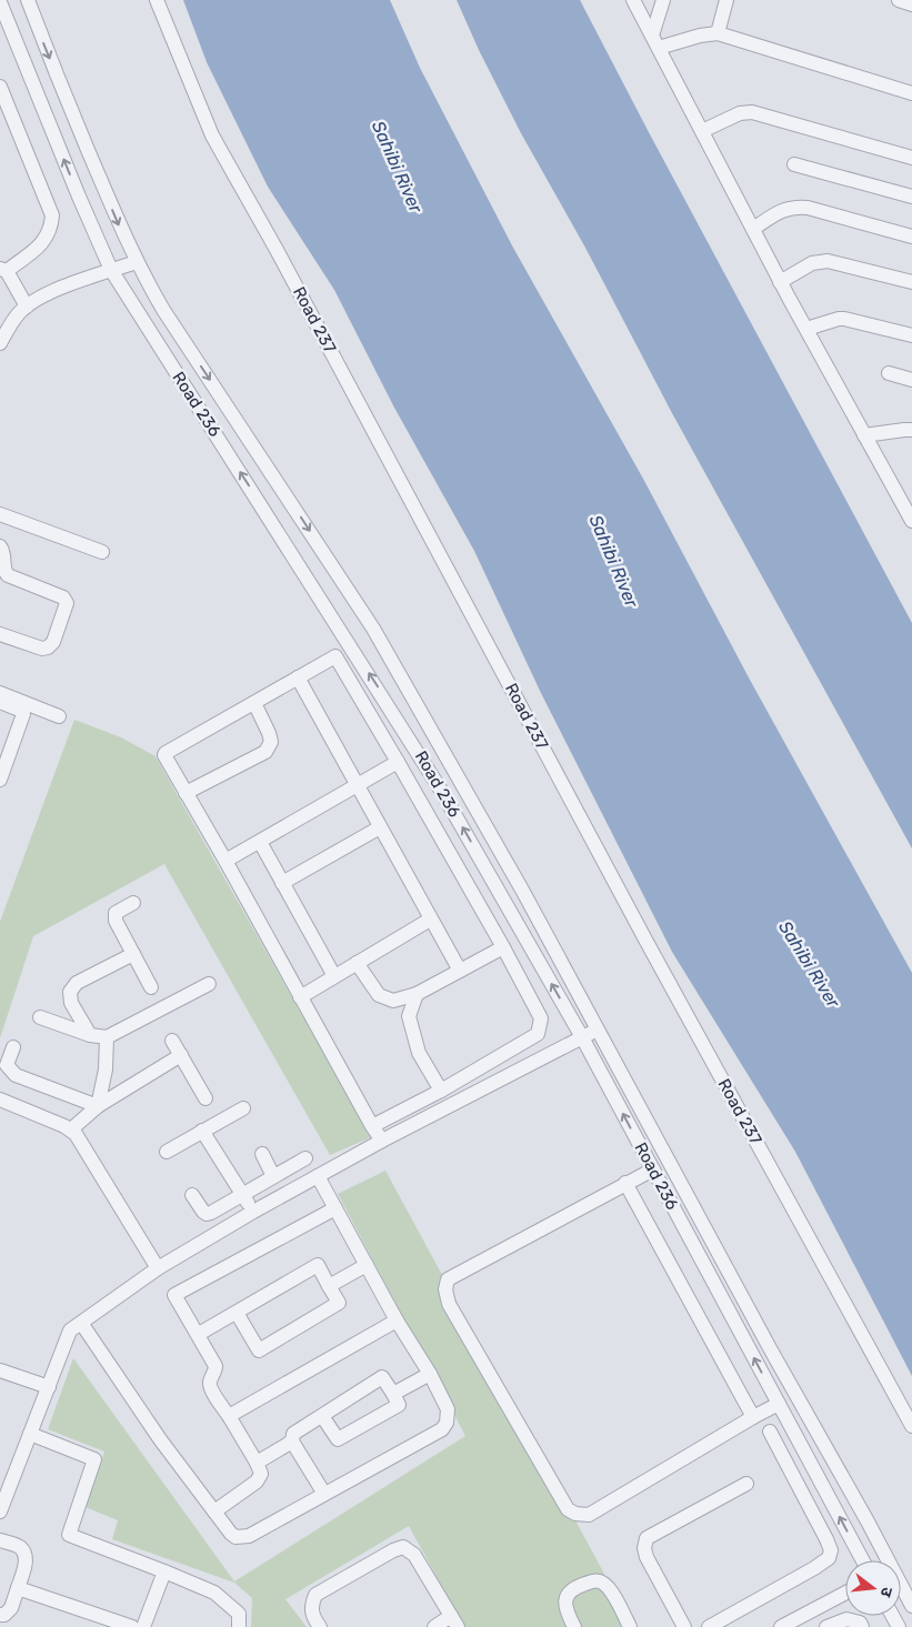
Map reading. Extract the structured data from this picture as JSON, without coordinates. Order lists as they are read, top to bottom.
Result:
{
  "streets": {
    "street": ["Road 237", "Road 236"]
  },
  "water": ["Sahibi River"],
  "north": "right"
}
